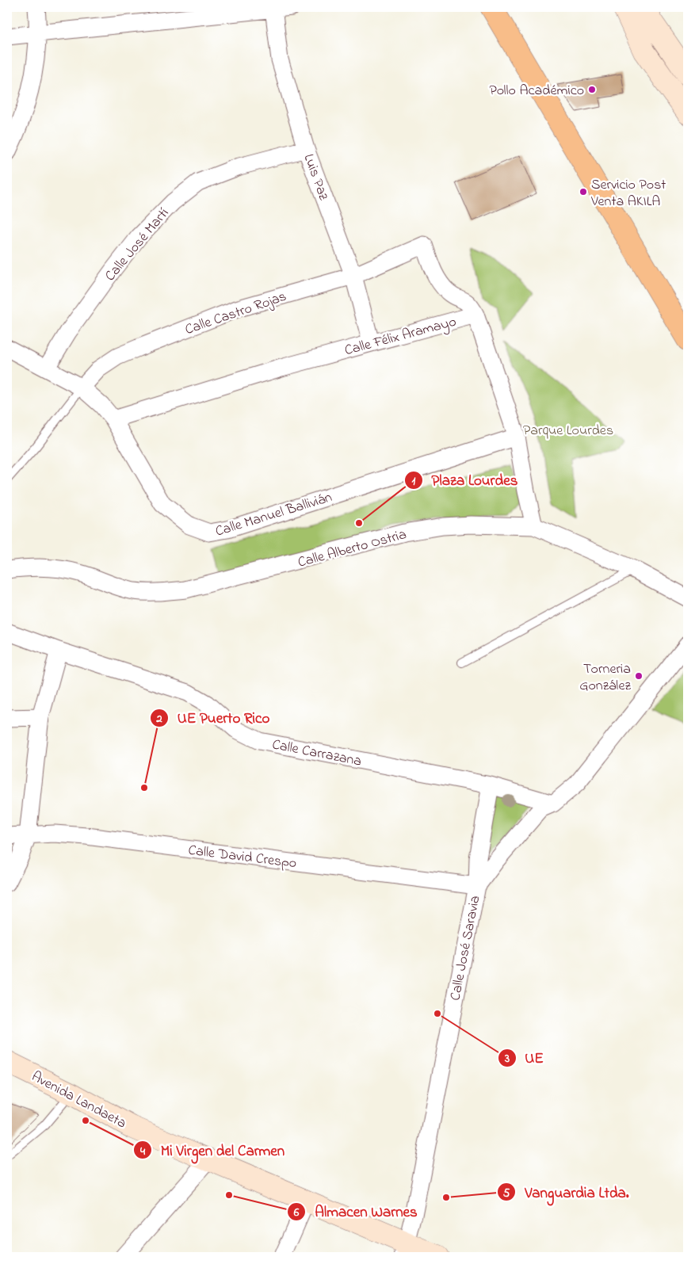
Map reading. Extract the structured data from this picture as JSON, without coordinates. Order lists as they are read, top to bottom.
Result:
{
  "streets": {
    "main road": ["Avenida Landaeta"],
    "street": [
      "Luis Paz",
      "Calle José Martí",
      "Calle Castro Rojas",
      "Calle Félix Aramayo",
      "Calle Manuel Ballivián",
      "Calle Alberto Ostria",
      "Calle Carrazana",
      "Calle David Crespo",
      "Calle José Saravia"
    ]
  },
  "crossings": [
    ["Luis Paz", "Calle José Martí"],
    ["Luis Paz", "Calle Castro Rojas"],
    ["Luis Paz", "Calle Félix Aramayo"],
    ["Calle José Martí", "Calle Manuel Ballivián"],
    ["Calle Castro Rojas", "Calle Félix Aramayo"],
    ["Calle Castro Rojas", "Calle Manuel Ballivián"],
    ["Calle Félix Aramayo", "Calle Manuel Ballivián"],
    ["Calle Félix Aramayo", "Calle Alberto Ostria"],
    ["Calle Carrazana", "Calle José Saravia"],
    ["Calle David Crespo", "Calle José Saravia"],
    ["Calle José Saravia", "Avenida Landaeta"]
  ],
  "parks": ["Parque Lourdes"],
  "places": [
    "Pollo Académico",
    "Servicio Post Venta AKILA",
    "Plaza Lourdes",
    "Torneria González",
    "UE Puerto Rico",
    "UE",
    "Mi Virgen del Carmen",
    "Almacen Warnes",
    "Vanguardia Ltda."
  ]
}
